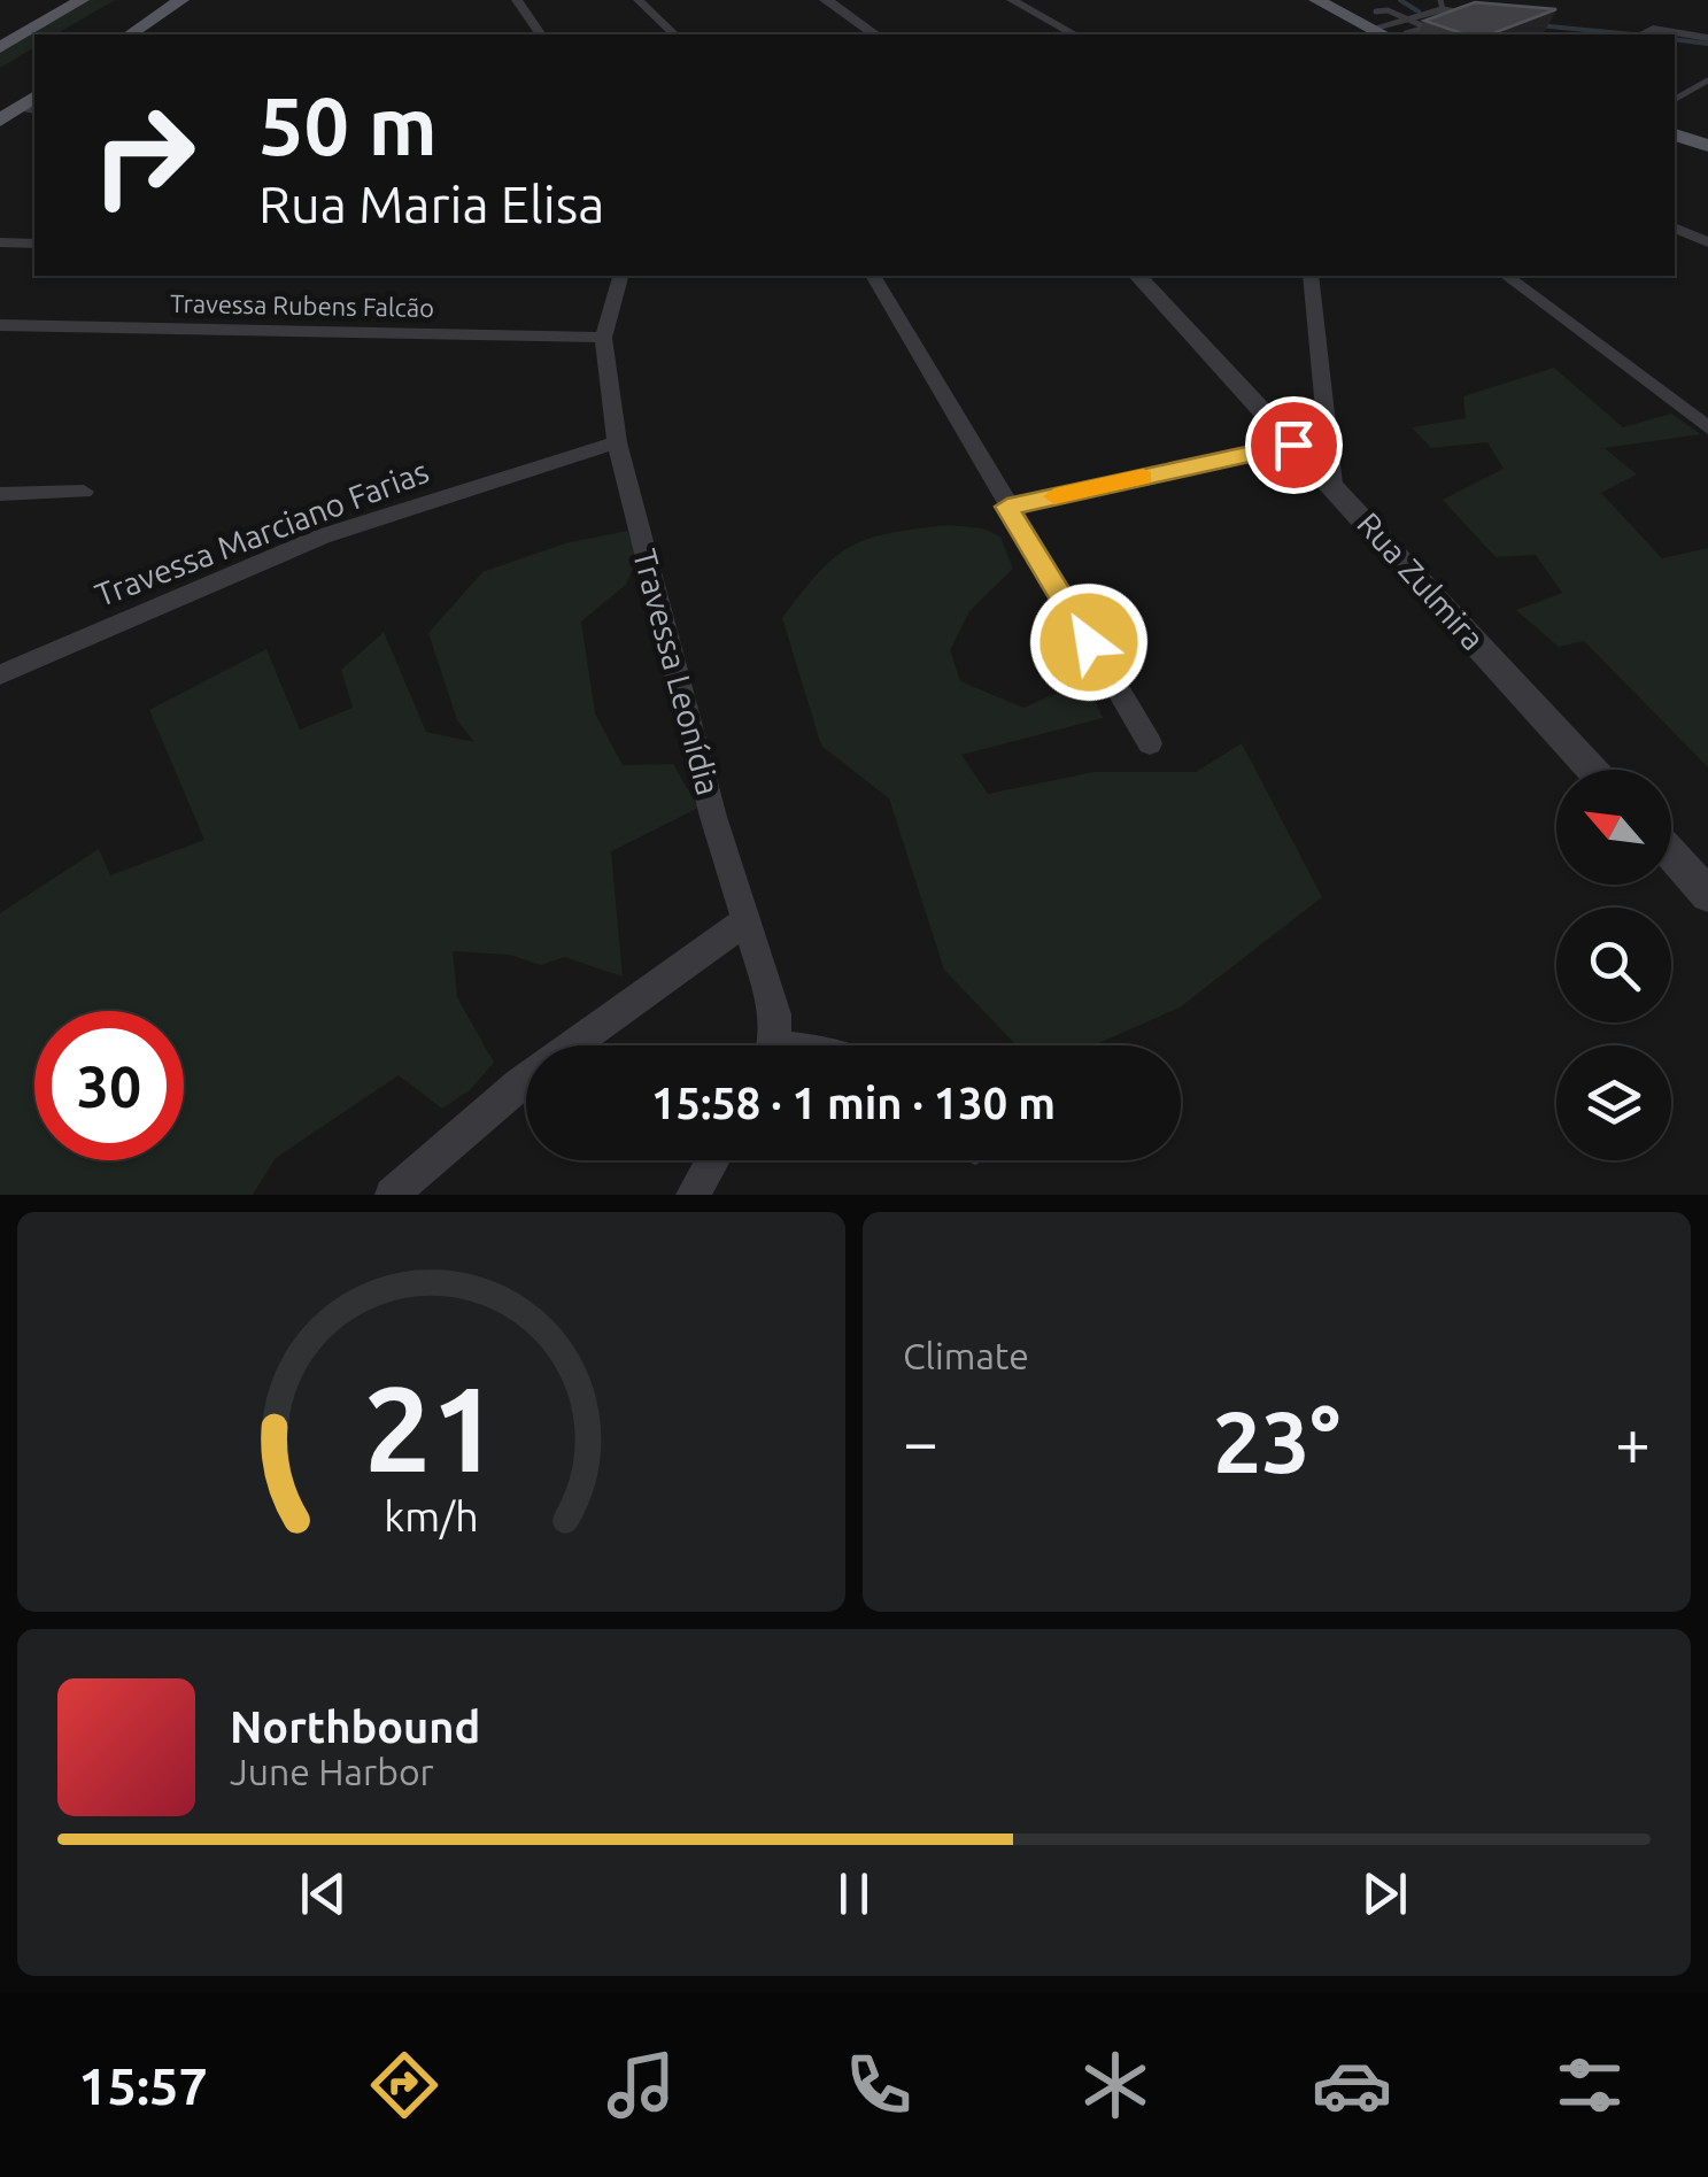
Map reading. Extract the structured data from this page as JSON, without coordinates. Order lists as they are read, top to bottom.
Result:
{
  "streets": {
    "street": [
      "Travessa Rubens Falcão",
      "Travessa Marciano Farias",
      "Rua Zulmira",
      "Travessa Leonídia"
    ]
  },
  "crossings": [
    ["Travessa Rubens Falcão", "Travessa Leonídia"],
    ["Travessa Marciano Farias", "Travessa Leonídia"]
  ],
  "north": "top left",
  "page": {
    "turn": ["50 m", "Rua Maria Elisa"],
    "limit": "30",
    "trip": "15:58 · 1 min · 130 m",
    "tile": "Climate",
    "heat": ["−", "23°", "+"],
    "song": ["Northbound", "June Harbor"],
    "tabs": "15:57",
    "gauge": ["21", "km/h"]
  }
}
